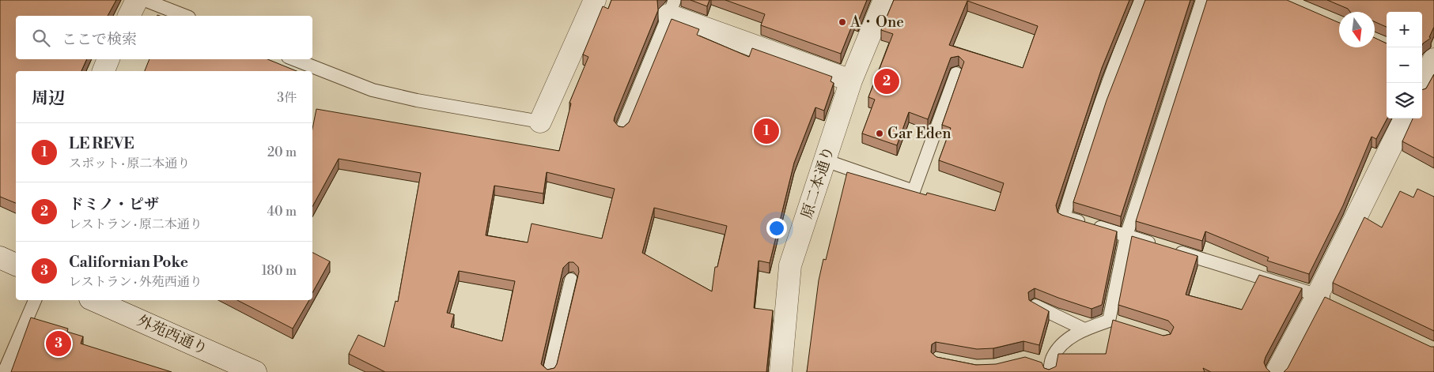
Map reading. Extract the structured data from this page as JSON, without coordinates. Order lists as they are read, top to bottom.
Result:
{
  "streets": {
    "street": ["原二本通り", "外苑西通り"]
  },
  "places": ["A・One", "Gar Eden"],
  "north": "bottom",
  "page": {
    "map_buttons": ["+", "−"],
    "search": "ここで検索",
    "pins": ["2", "1", "3"],
    "heading": ["周辺", "3件"],
    "list": [
      {
        "mark": "1",
        "name": "LE REVE",
        "note": "スポット · 原二本通り",
        "value": "20 m"
      },
      {
        "mark": "2",
        "name": "ドミノ・ピザ",
        "note": "レストラン · 原二本通り",
        "value": "40 m"
      },
      {
        "mark": "3",
        "name": "Californian Poke",
        "note": "レストラン · 外苑西通り",
        "value": "180 m"
      }
    ]
  }
}
